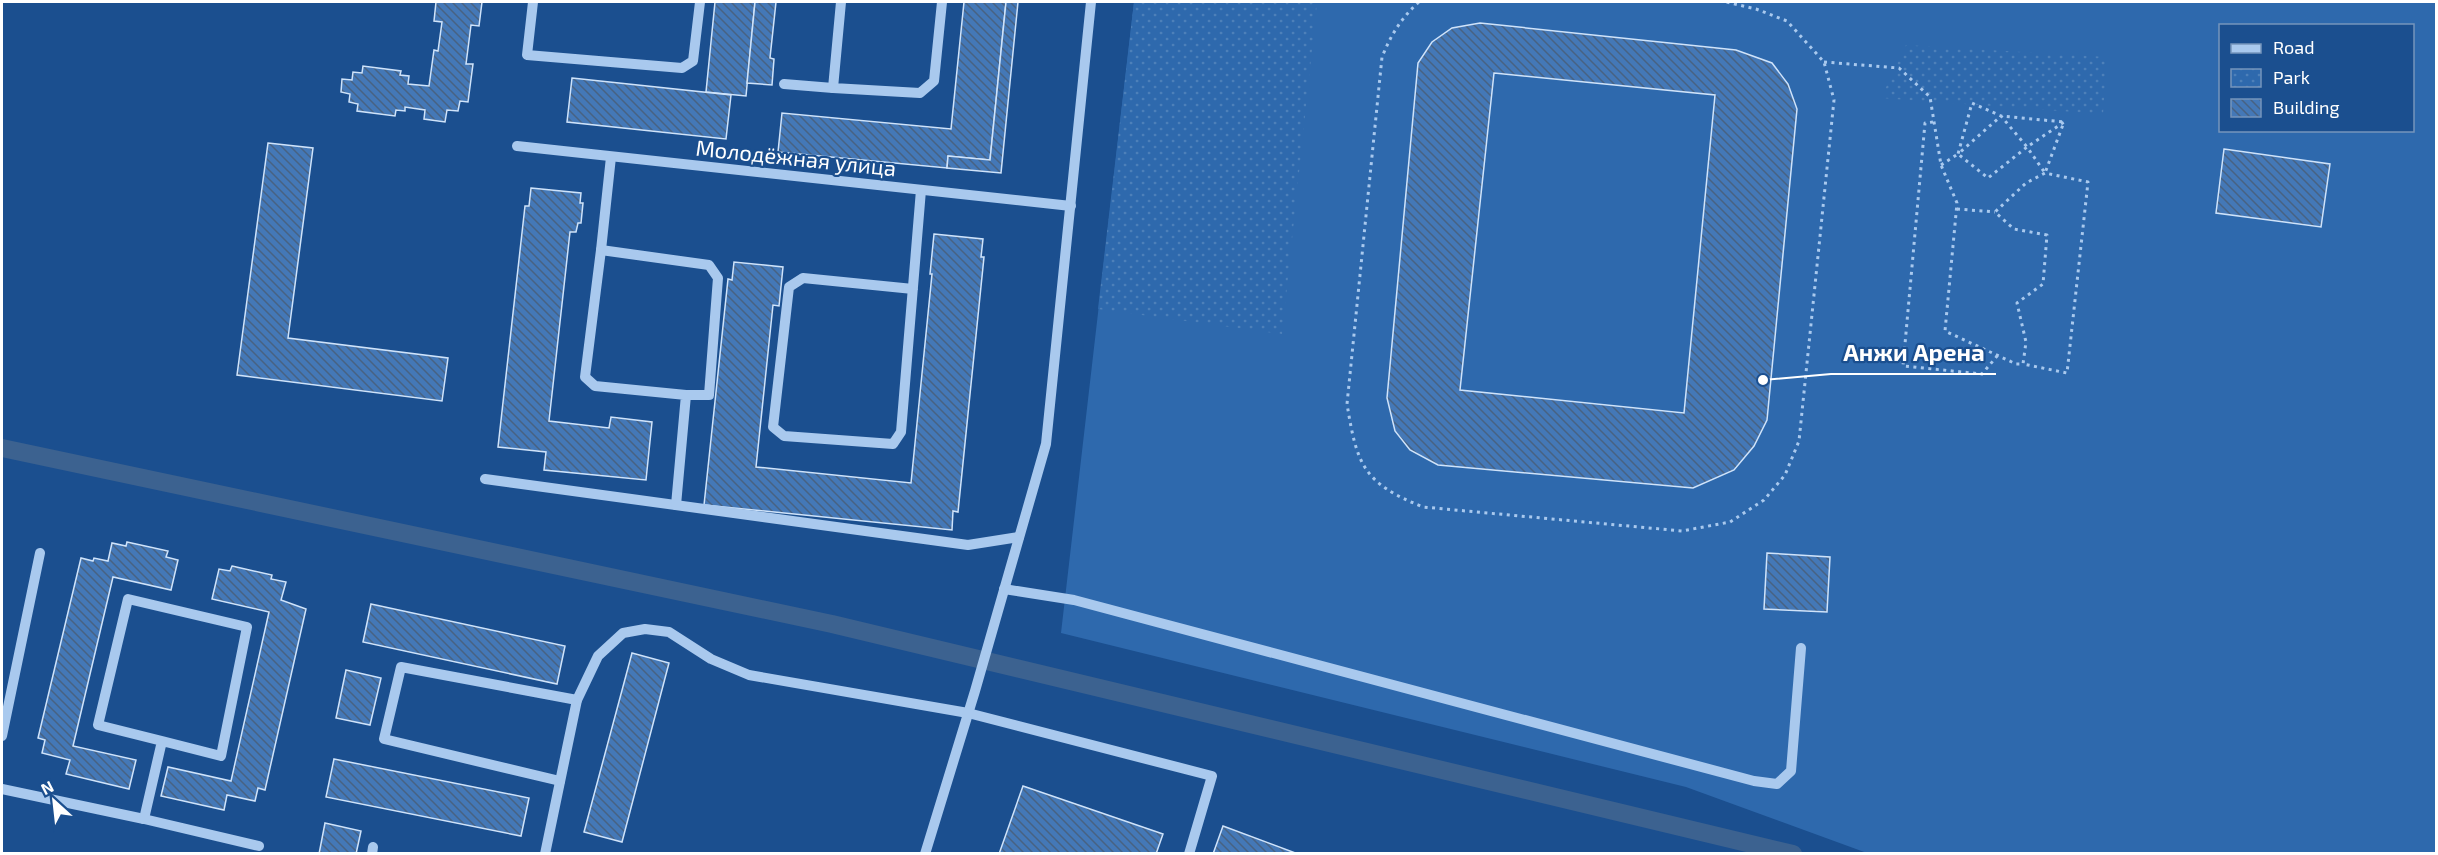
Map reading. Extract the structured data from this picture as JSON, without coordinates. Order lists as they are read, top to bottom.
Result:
{
  "streets": {
    "street": ["Молодёжная улица"]
  },
  "places": ["Анжи Арена"],
  "legend": ["Road", "Park", "Building"],
  "north": "top left"
}
